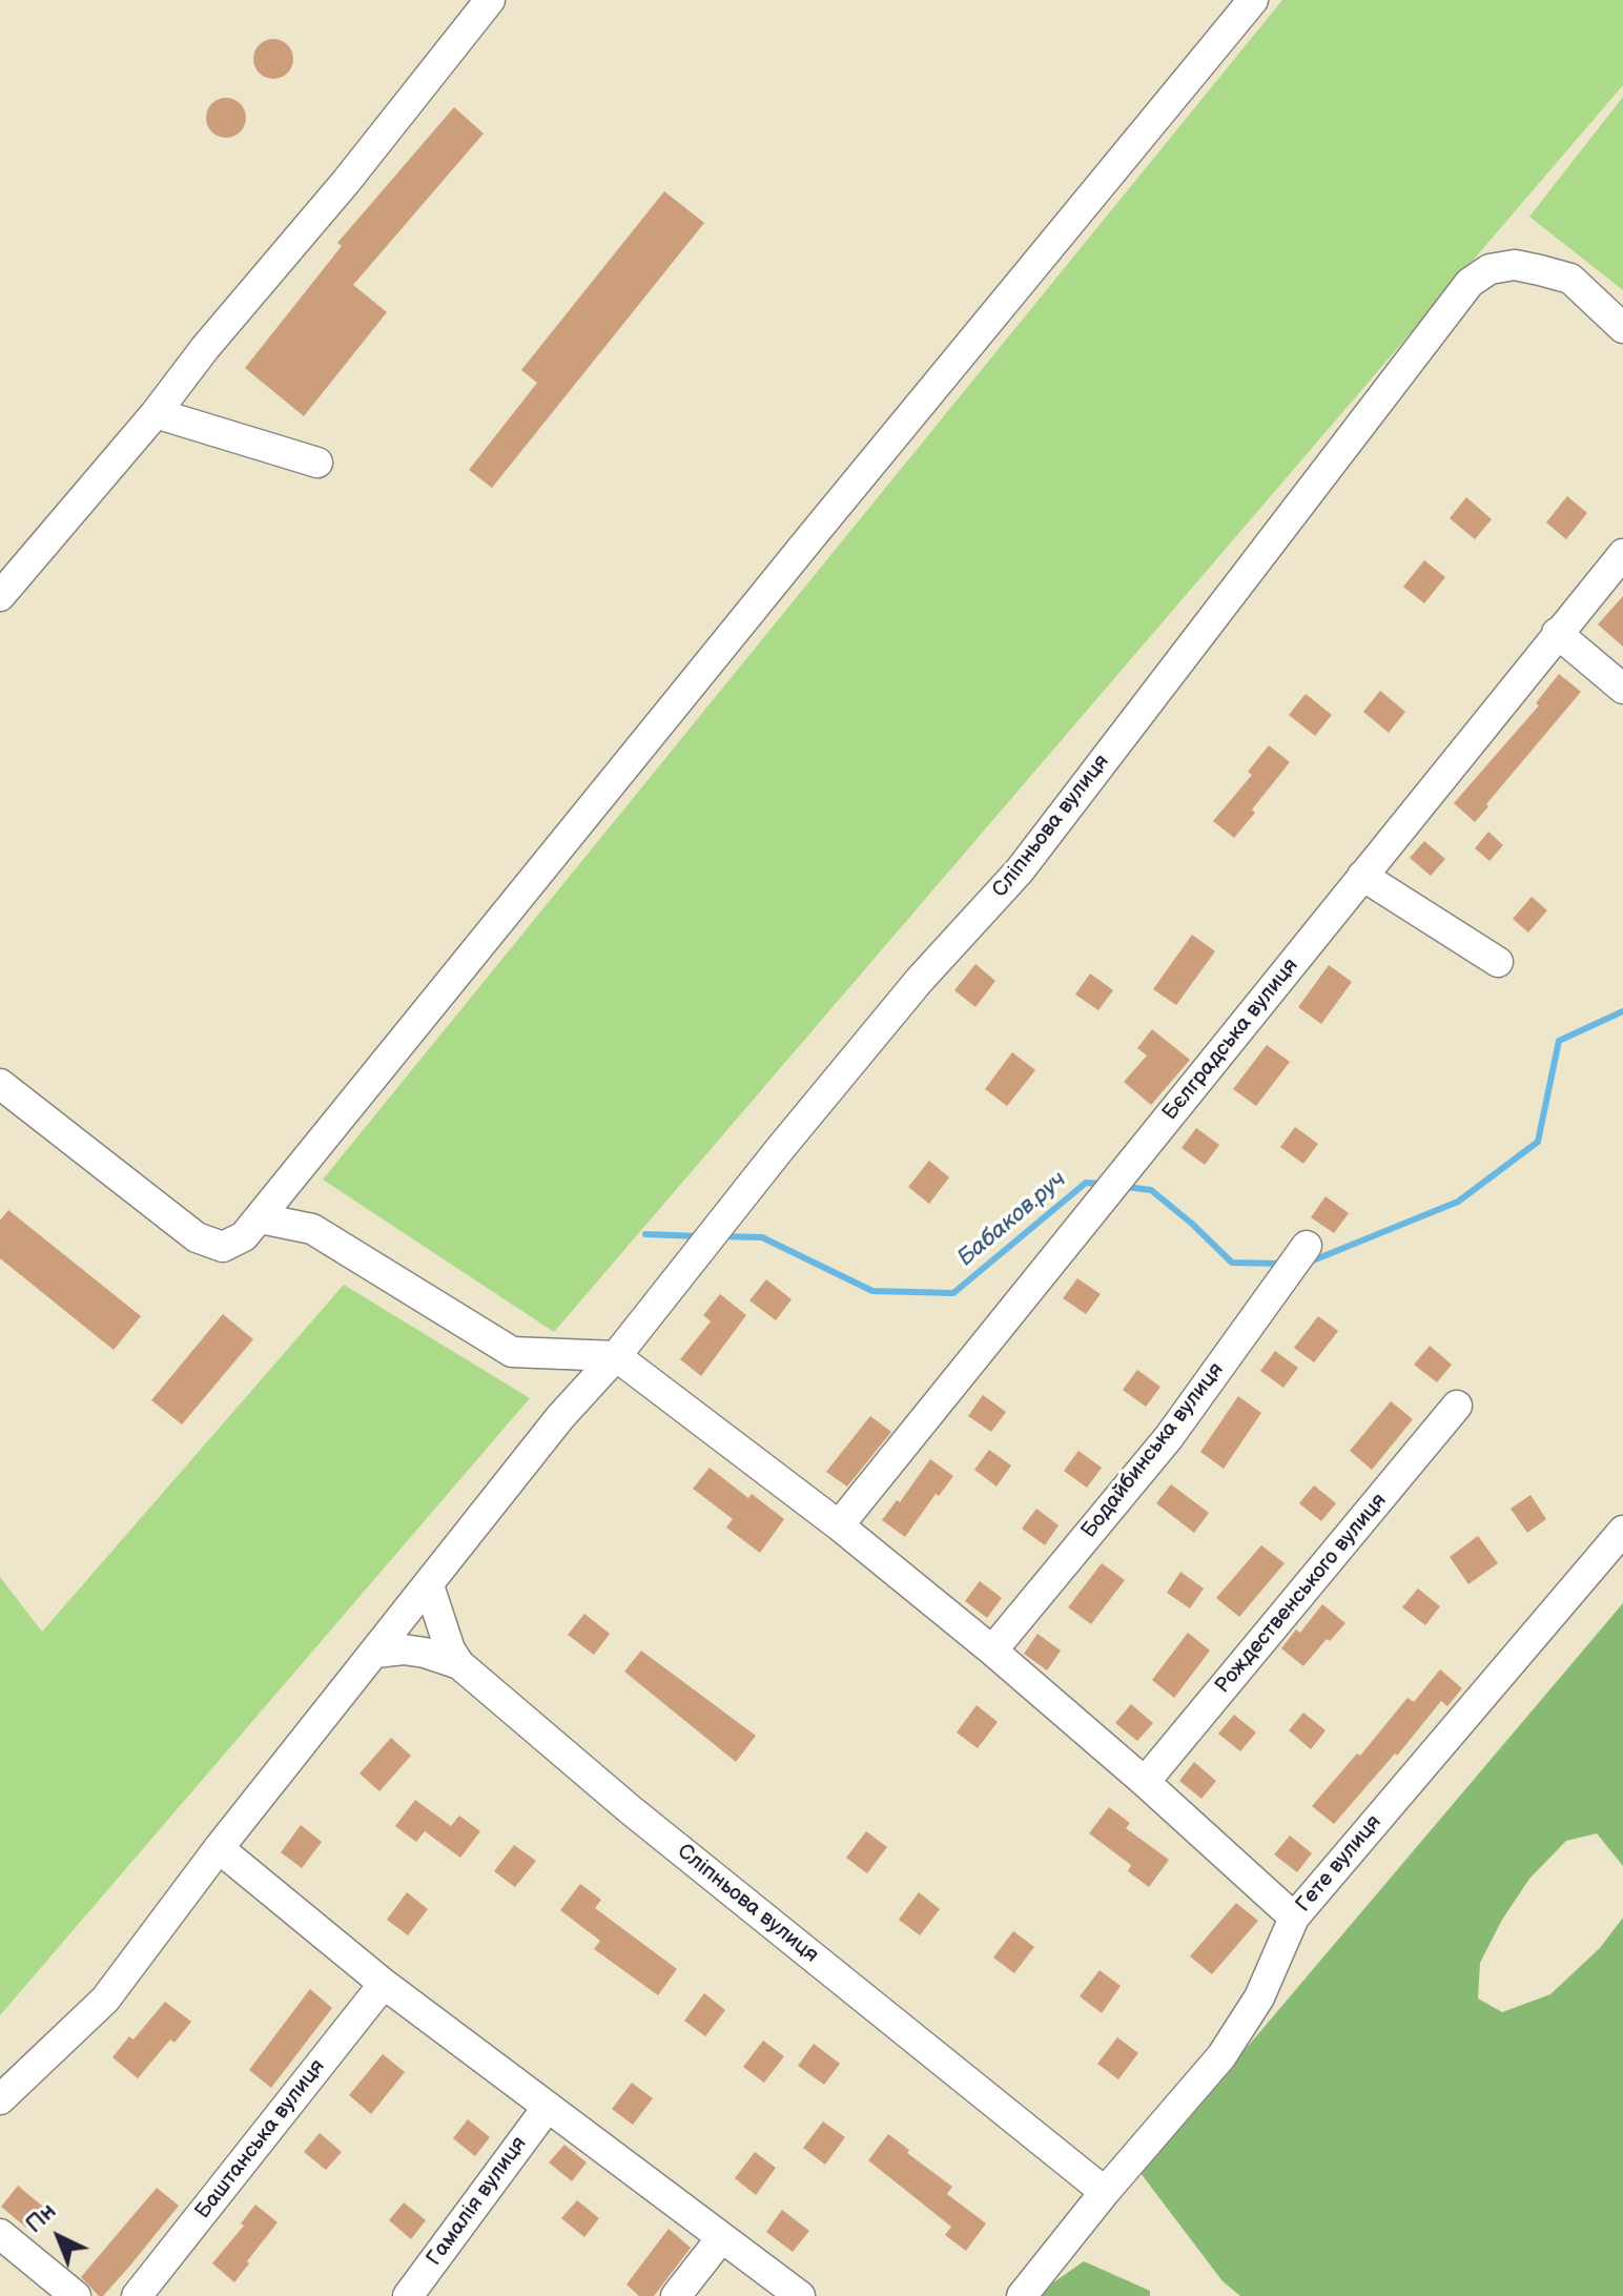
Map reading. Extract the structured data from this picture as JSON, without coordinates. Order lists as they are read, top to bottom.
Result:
{
  "streets": {
    "street": [
      "Сліпньова вулиця",
      "Бєлградська вулиця",
      "Бодайбинська вулиця",
      "Рождественського вулиця",
      "Гете вулиця",
      "Баштанська вулиця",
      "Гамалія вулиця"
    ]
  },
  "crossings": [
    ["Сліпньова вулиця", "Гете вулиця"]
  ],
  "water": ["Бабаков.руч"],
  "north": "top left"
}
